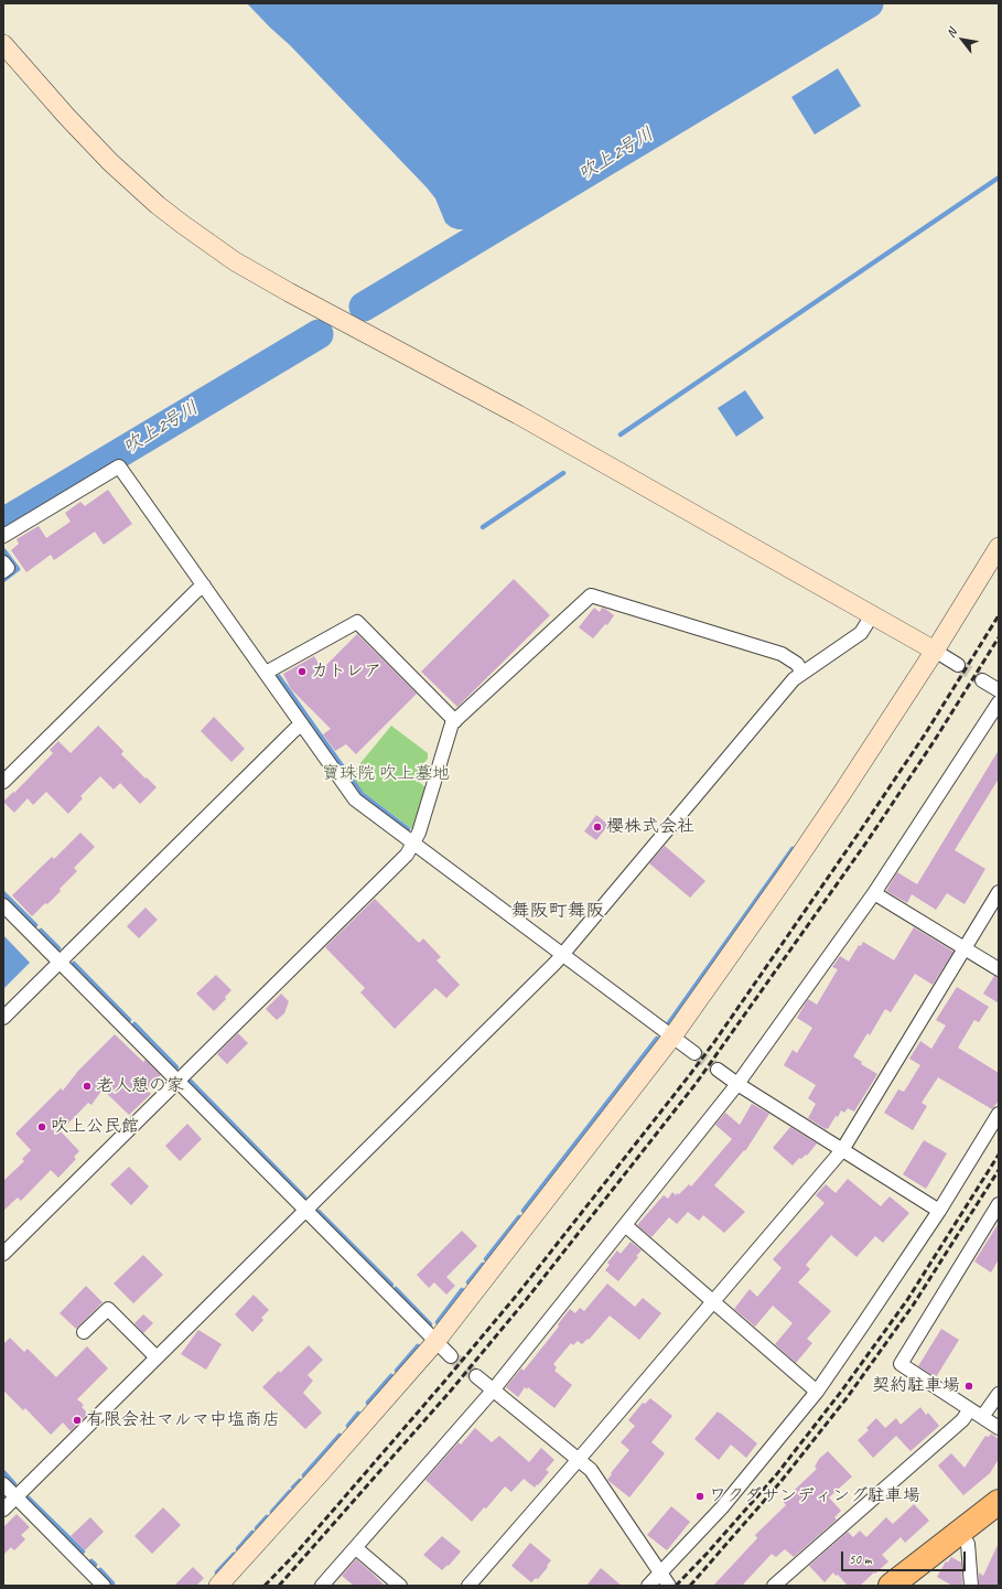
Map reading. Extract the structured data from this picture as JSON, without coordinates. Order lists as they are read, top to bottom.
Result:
{
  "districts": ["舞阪町舞阪"],
  "water": ["吹上2号川"],
  "parks": ["寶珠院 吹上墓地"],
  "places": [
    "カトレア",
    "櫻株式会社",
    "老人憩の家",
    "吹上公民館",
    "契約駐車場",
    "有限会社マルマ中塩商店",
    "ワクダサンディング駐車場"
  ],
  "scale_bar": "50 m",
  "north": "top left"
}
